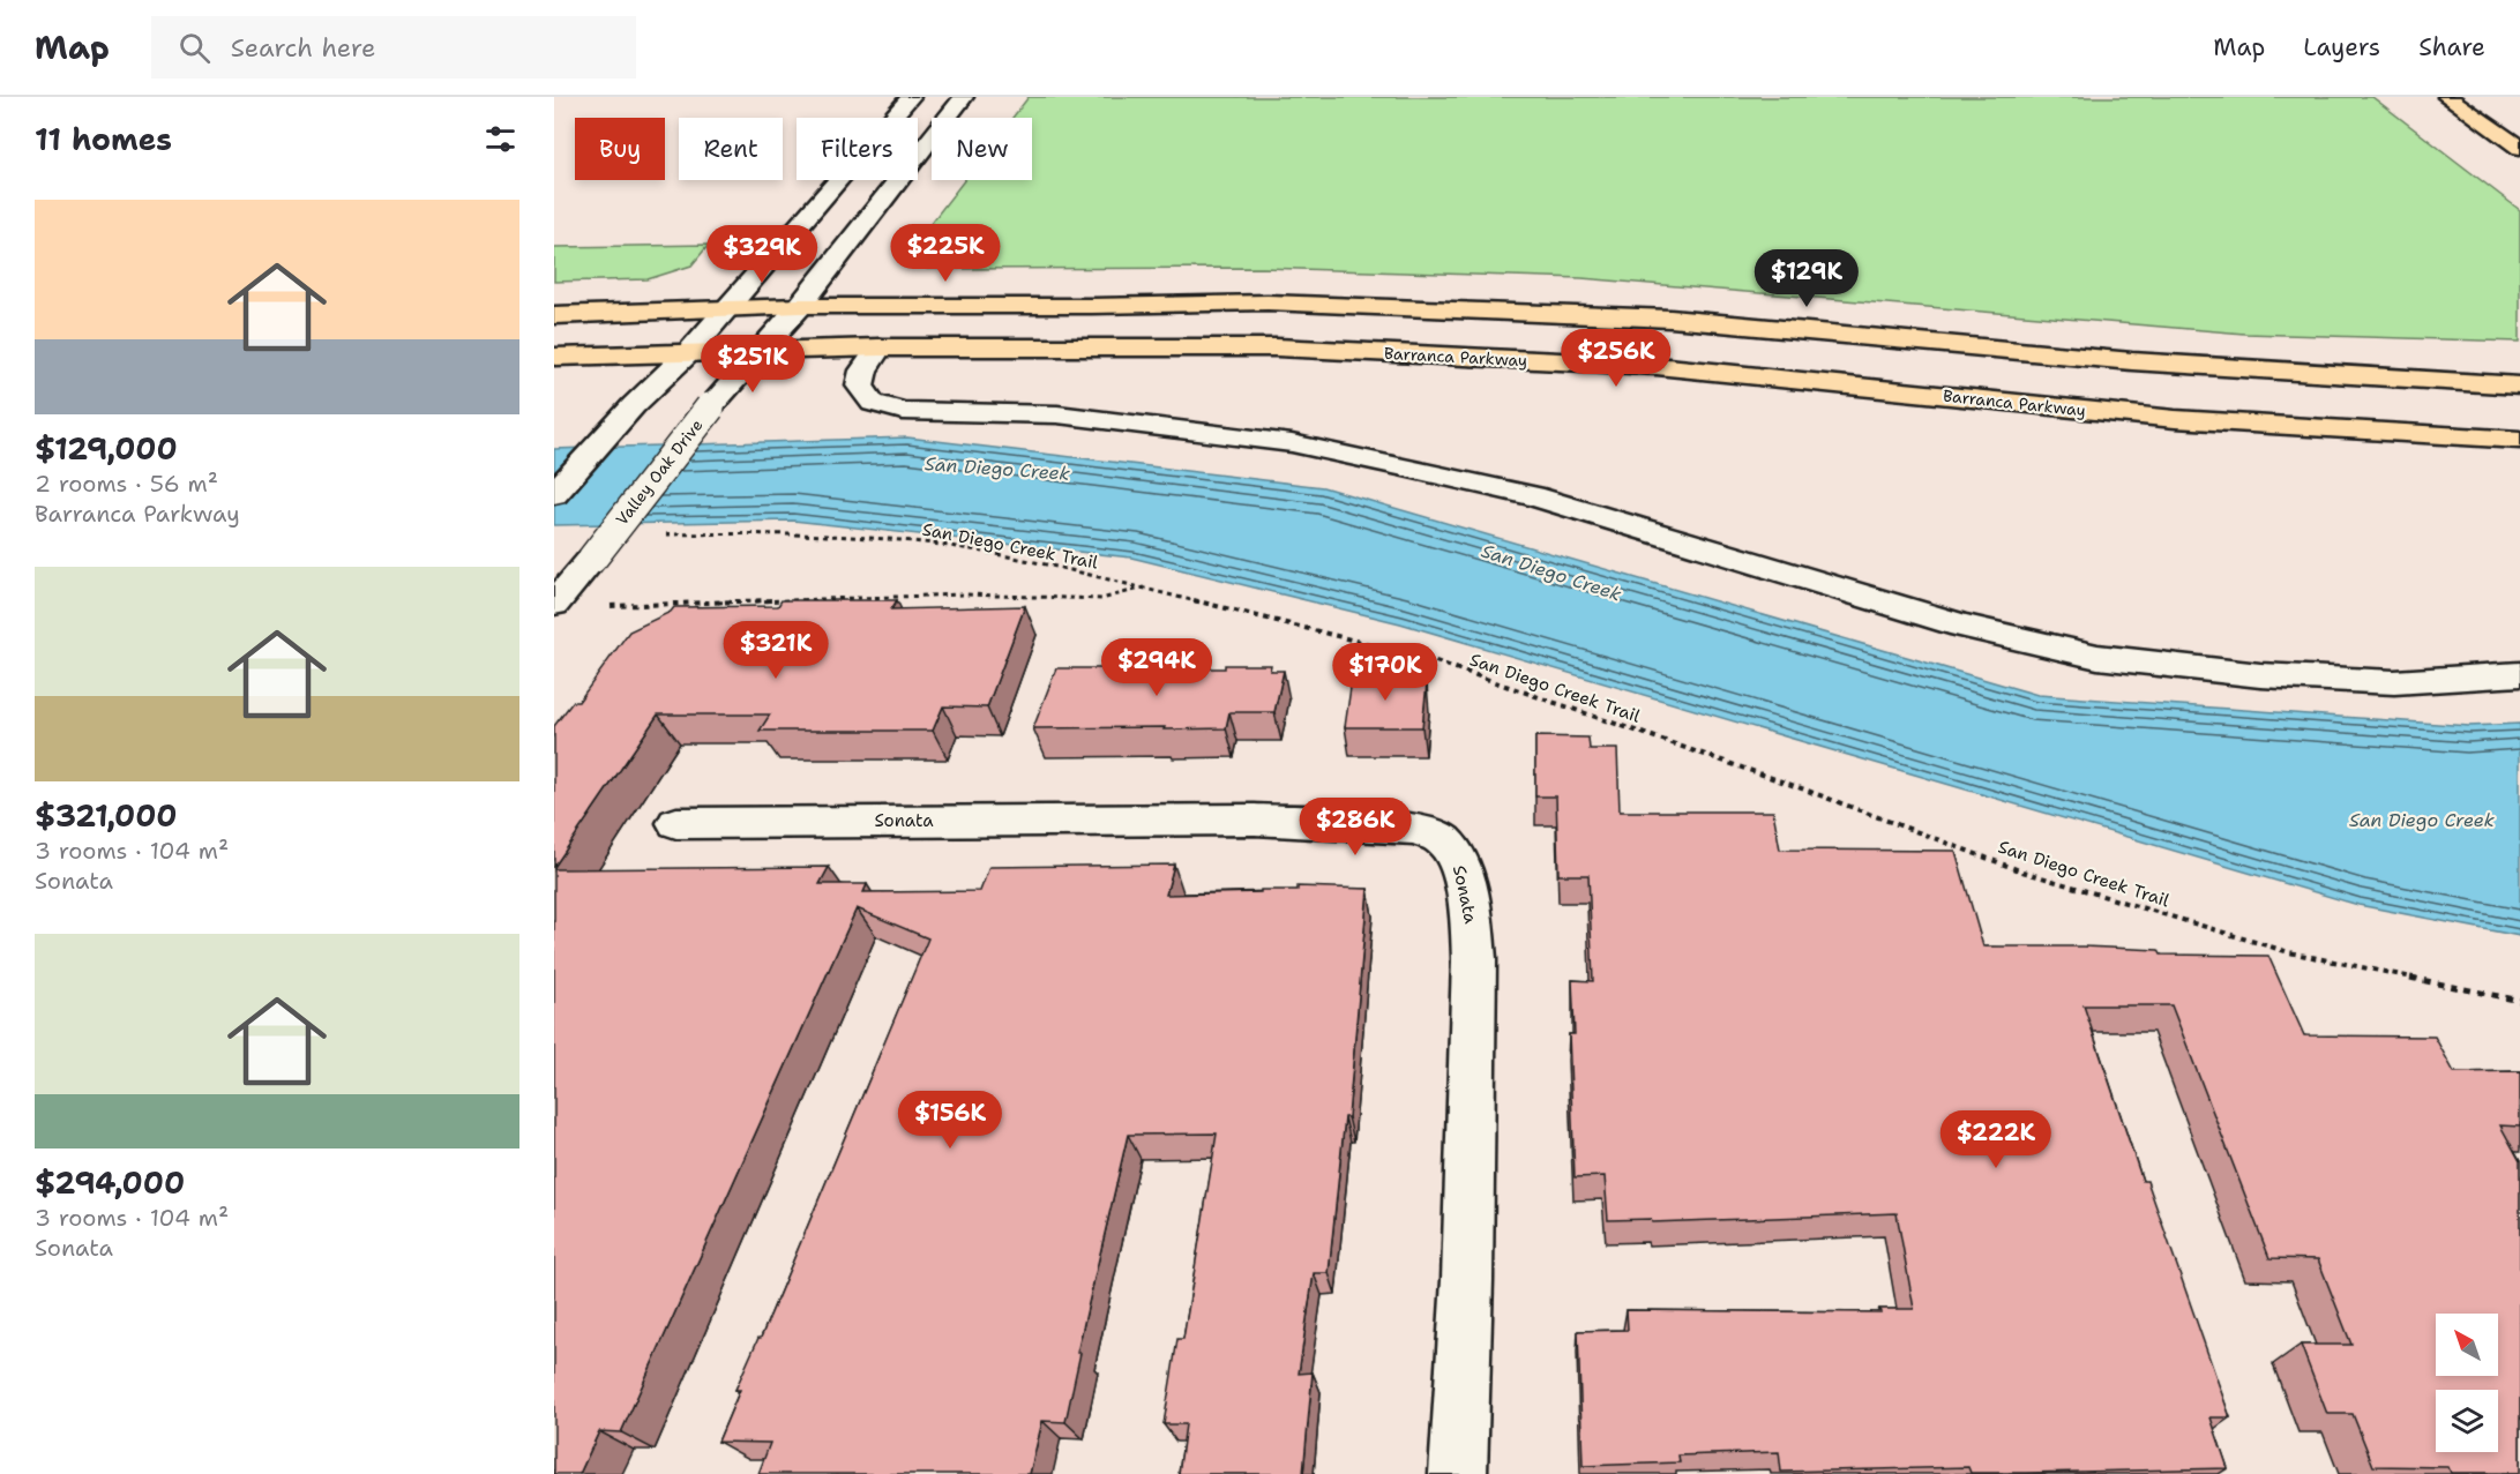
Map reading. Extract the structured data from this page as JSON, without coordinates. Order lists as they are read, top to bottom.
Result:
{
  "streets": {
    "main road": ["Barranca Parkway"],
    "street": ["Valley Oak Drive", "Sonata"],
    "path": ["San Diego Creek Trail"]
  },
  "crossings": [
    ["Barranca Parkway", "Valley Oak Drive"]
  ],
  "water": ["San Diego Creek"],
  "north": "top left",
  "page": {
    "header": "Map",
    "search": "Search here",
    "nav": ["Map", "Layers", "Share"],
    "heading": "11 homes",
    "chip": [
      "Buy",
      "Rent",
      "Filters",
      "New"
    ],
    "list": [
      {
        "name": "$129,000",
        "note": "2 rooms · 56 m² · Barranca Parkway"
      },
      {
        "name": "$321,000",
        "note": "3 rooms · 104 m² · Sonata"
      },
      {
        "name": "$294,000",
        "note": "3 rooms · 104 m² · Sonata"
      }
    ],
    "price": [
      "$225K",
      "$329K",
      "$129K",
      "$256K",
      "$251K",
      "$321K",
      "$294K",
      "$170K",
      "$286K",
      "$156K",
      "$222K"
    ]
  }
}
